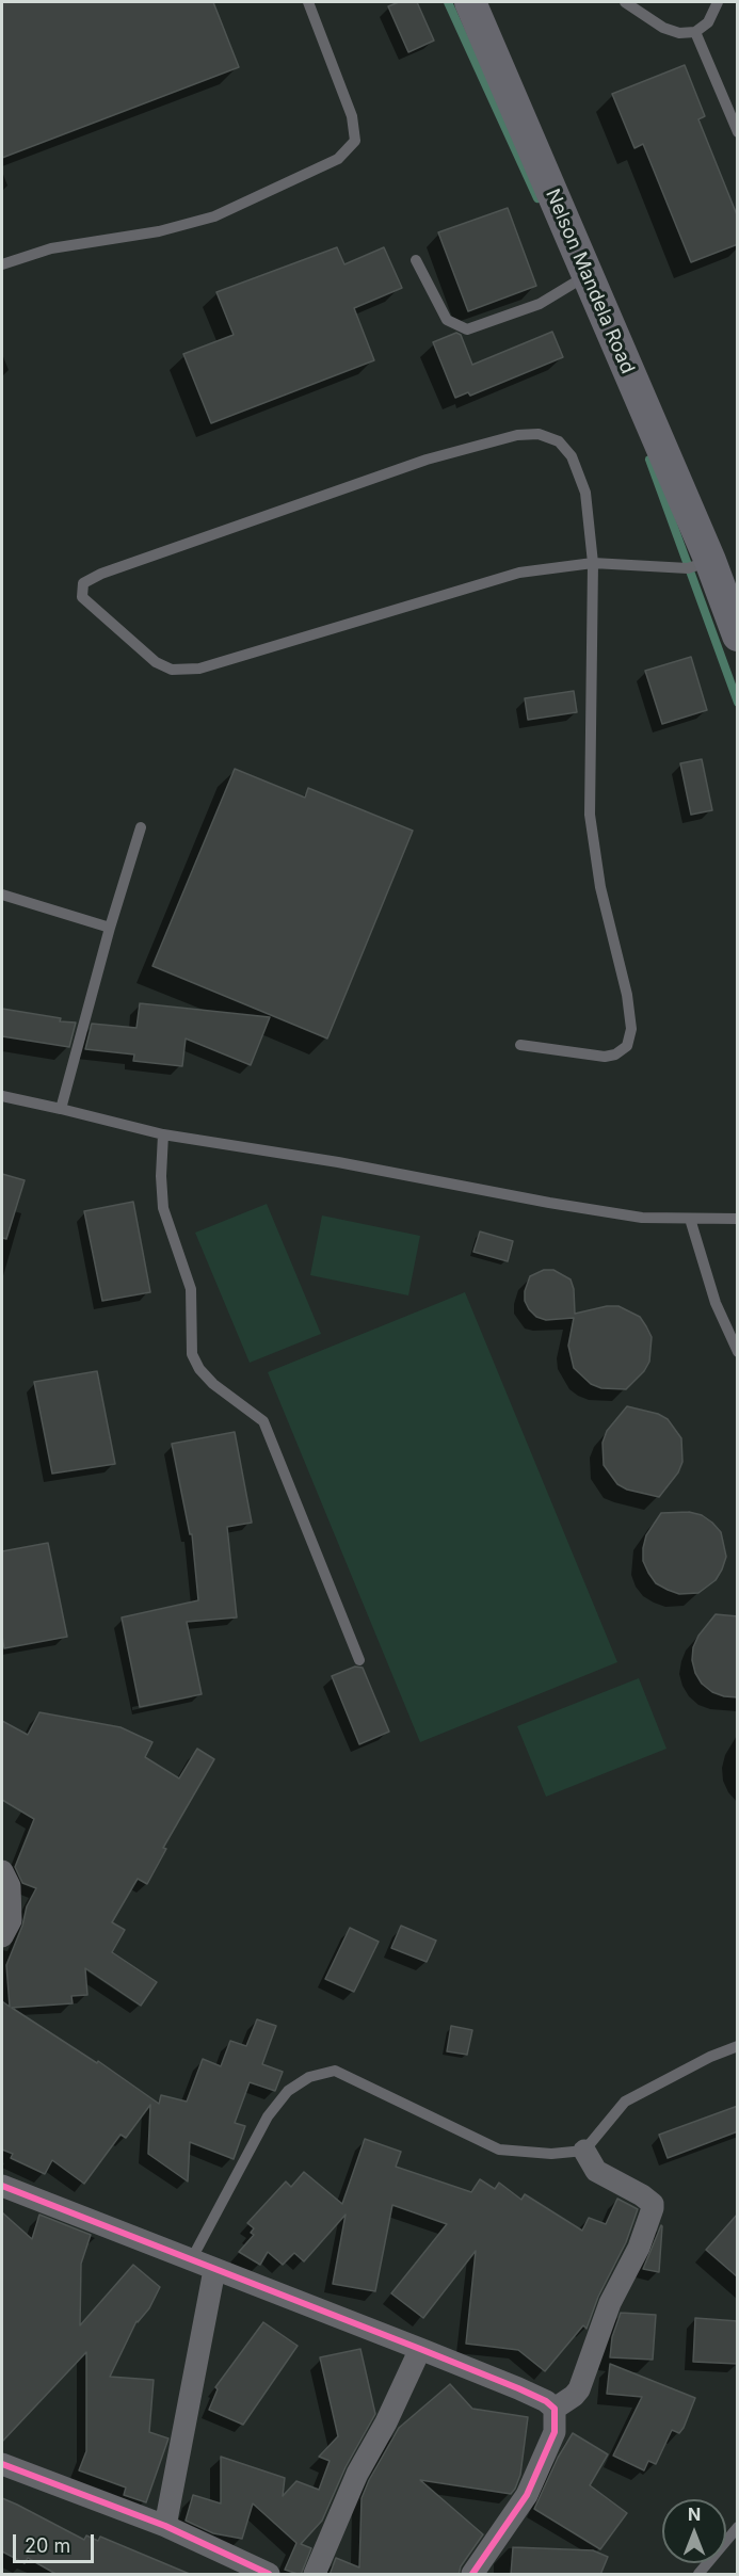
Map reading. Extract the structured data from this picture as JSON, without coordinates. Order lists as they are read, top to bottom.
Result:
{
  "streets": {
    "main road": ["Nelson Mandela Road"]
  },
  "scale_bar": "20 m",
  "north": "top"
}
